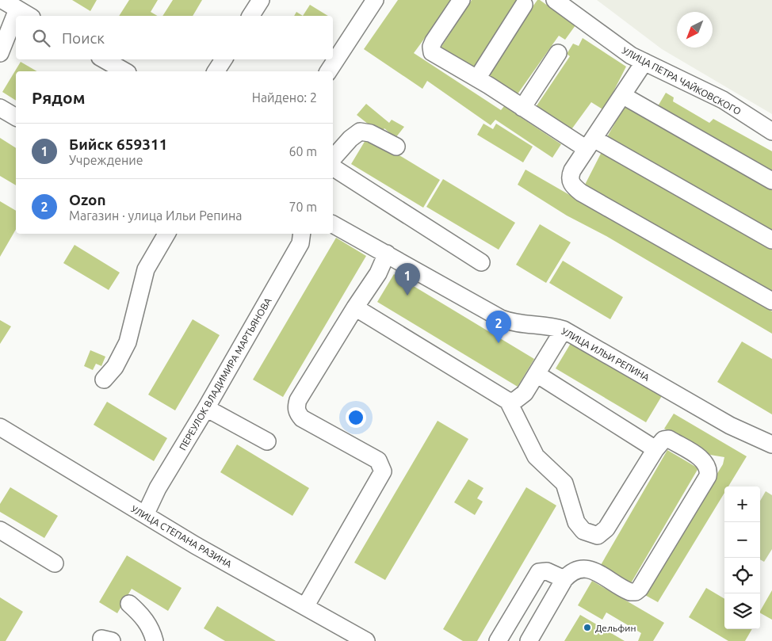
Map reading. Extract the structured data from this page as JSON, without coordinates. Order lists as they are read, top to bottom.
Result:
{
  "streets": {
    "street": [
      "УЛИЦА ПЕТРА ЧАЙКОВСКОГО",
      "УЛИЦА ИЛЬИ РЕПИНА",
      "ПЕРЕУЛОК ВЛАДИМИРА МАРТЬЯНОВА",
      "УЛИЦА СТЕПАНА РАЗИНА"
    ]
  },
  "crossings": [
    ["ПЕРЕУЛОК ВЛАДИМИРА МАРТЬЯНОВА", "УЛИЦА СТЕПАНА РАЗИНА"]
  ],
  "places": ["Дельфин"],
  "north": "bottom left",
  "page": {
    "search": "Поиск",
    "heading": ["Рядом", "Найдено: 2"],
    "list": [
      {
        "mark": "1",
        "name": "Бийск 659311",
        "note": "Учреждение",
        "value": "60 m"
      },
      {
        "mark": "2",
        "name": "Ozon",
        "note": "Магазин · улица Ильи Репина",
        "value": "70 m"
      }
    ],
    "pins": ["1", "2"],
    "map_buttons": ["+", "−"]
  }
}
